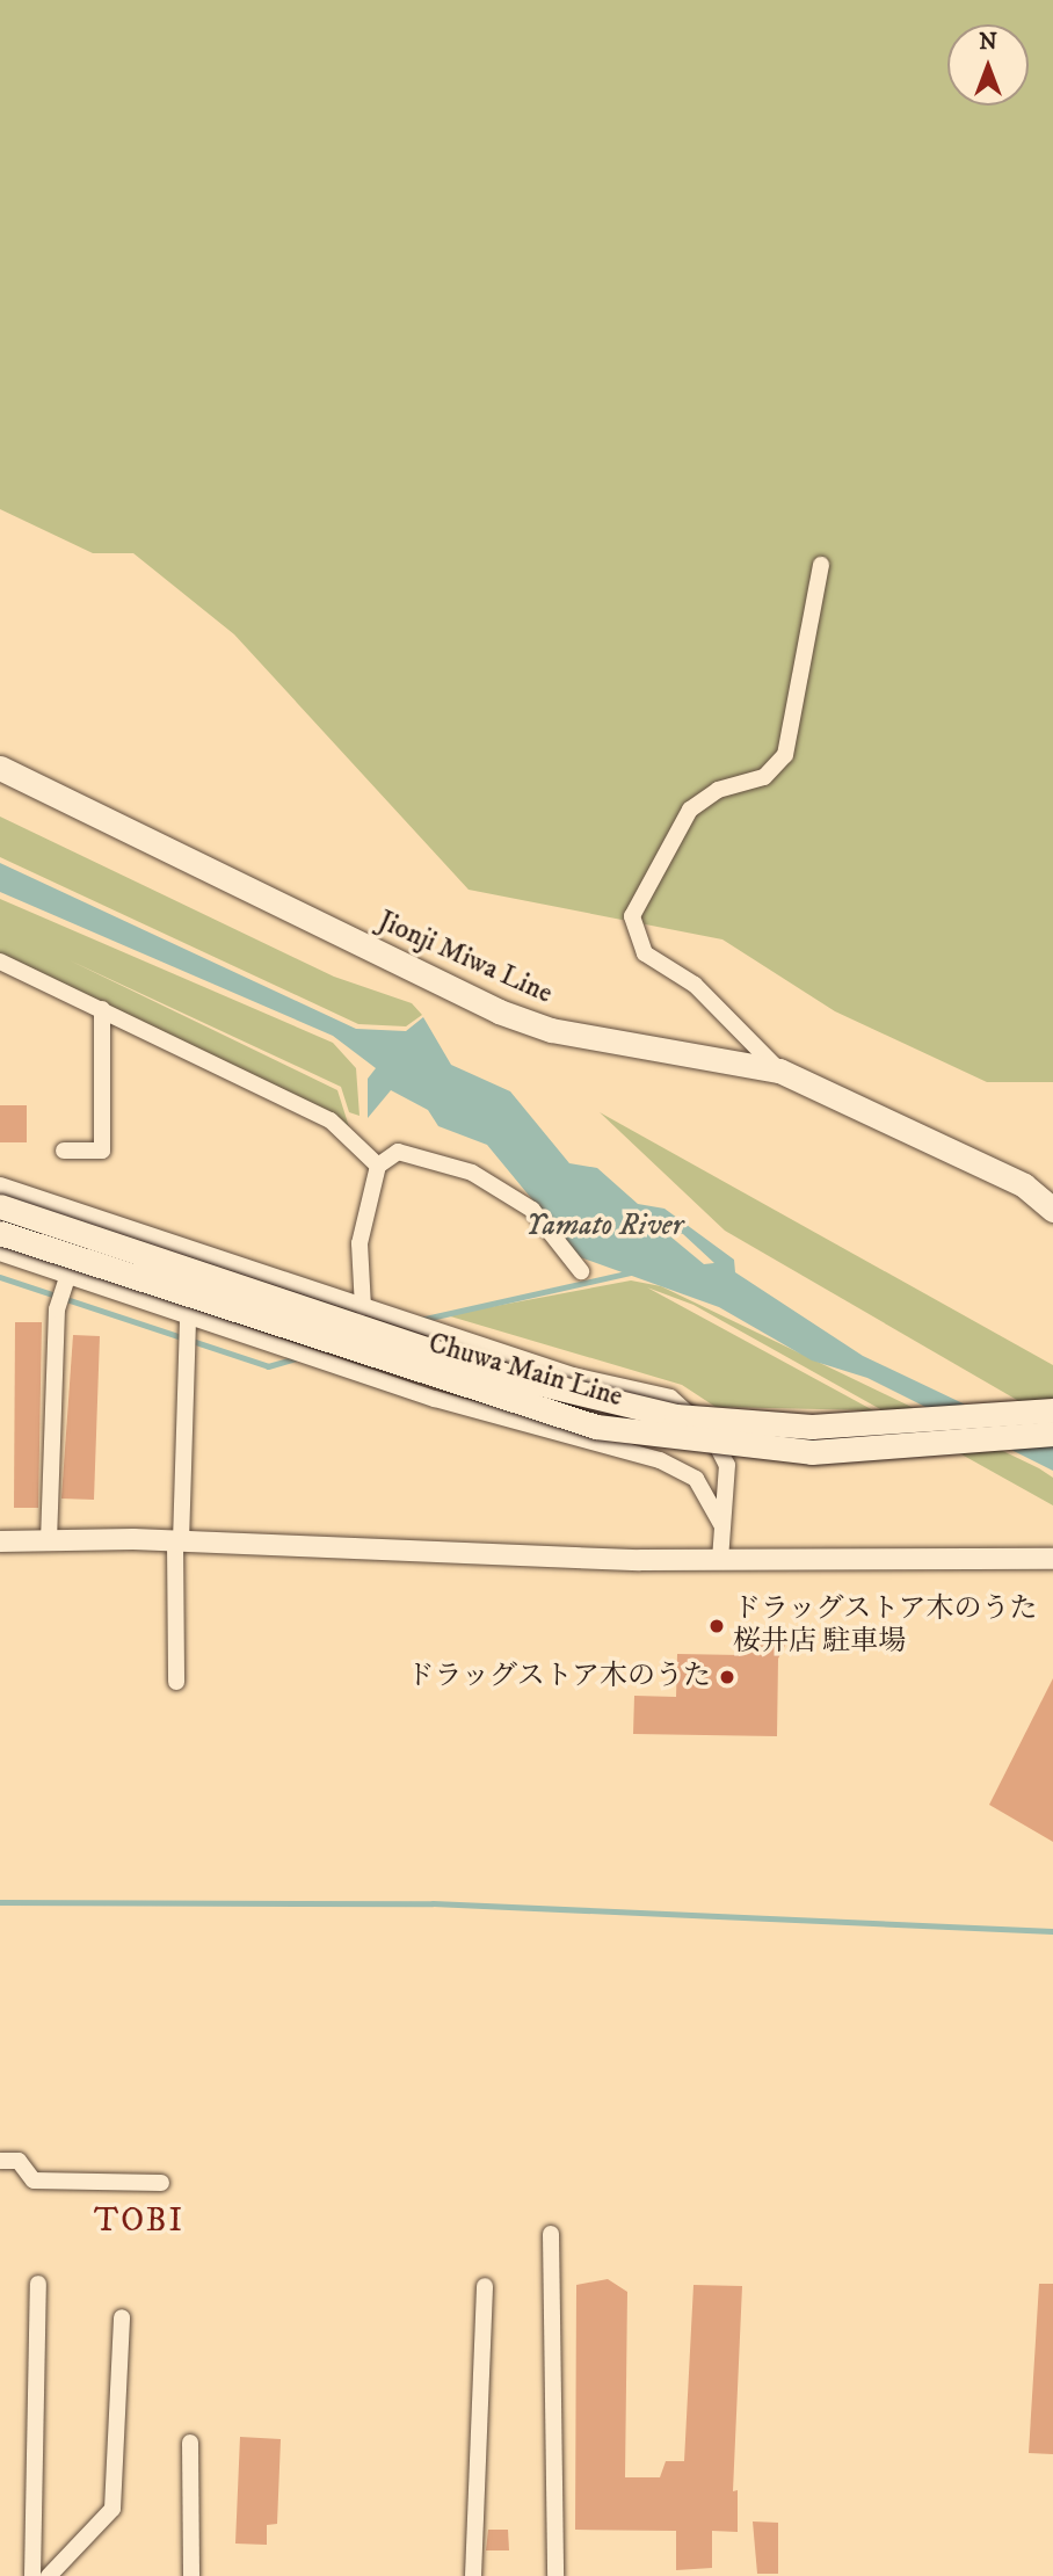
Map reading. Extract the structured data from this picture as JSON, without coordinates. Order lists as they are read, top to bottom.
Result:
{
  "streets": {
    "main road": ["Jionji Miwa Line", "Chuwa Main Line"]
  },
  "districts": ["TOBI"],
  "water": ["Yamato River"],
  "places": ["ドラッグストア木のうた 桜井店 駐車場", "ドラッグストア木のうた"],
  "north": "top"
}
